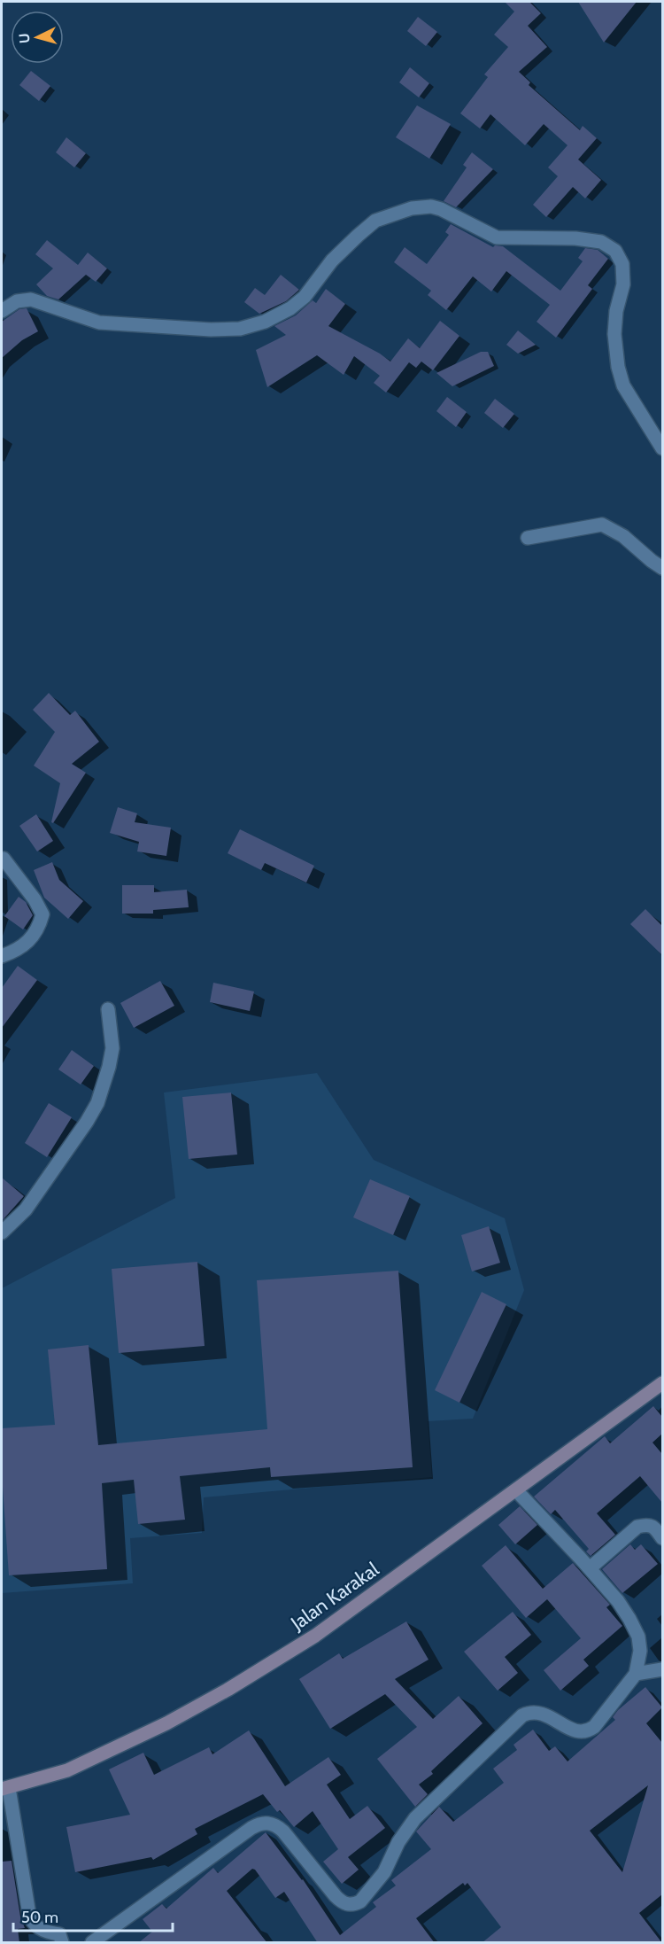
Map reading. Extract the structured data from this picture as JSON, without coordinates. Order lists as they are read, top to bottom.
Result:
{
  "streets": {
    "main road": ["Jalan Karakal"]
  },
  "scale_bar": "50 m",
  "north": "left"
}
